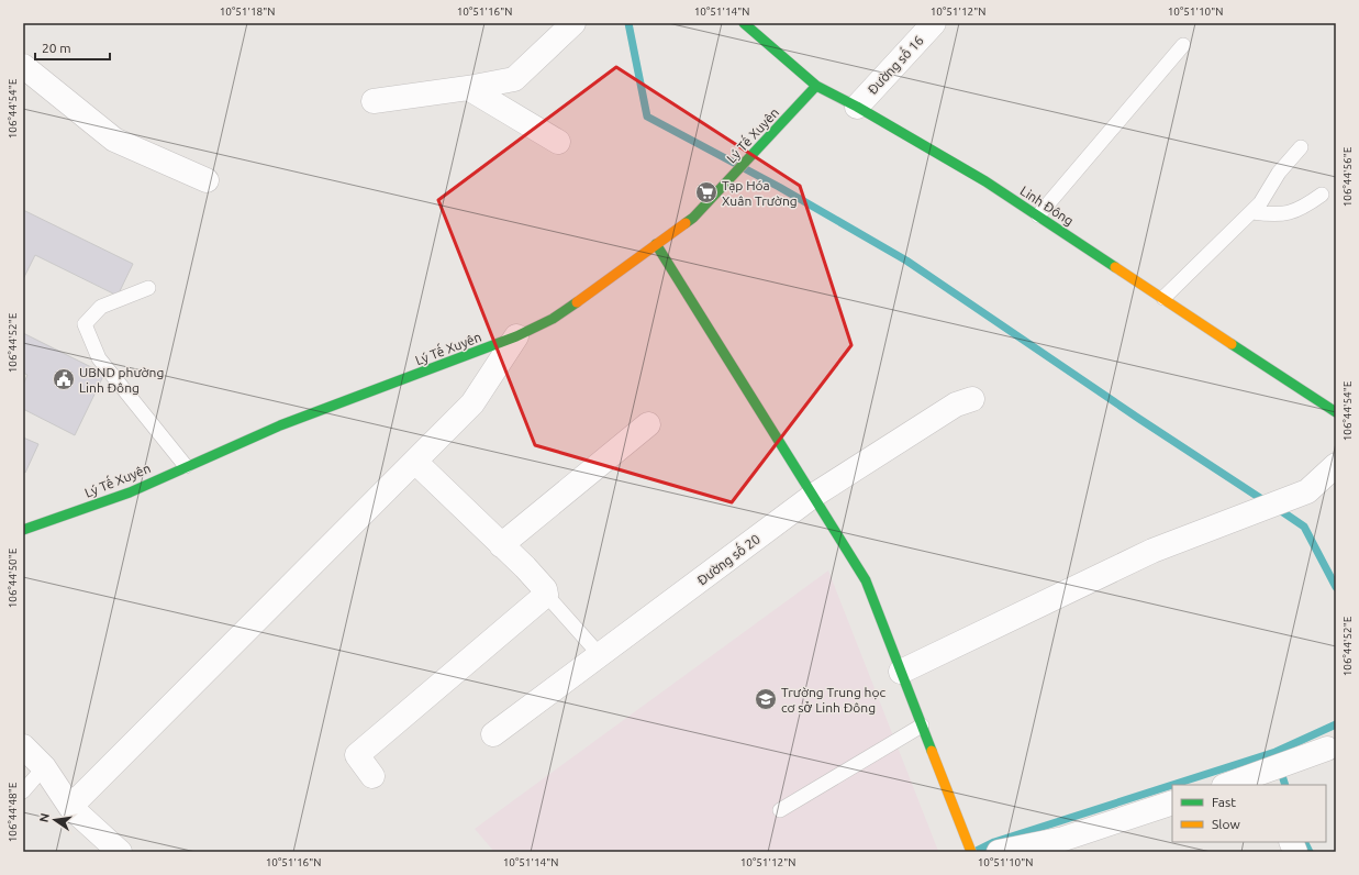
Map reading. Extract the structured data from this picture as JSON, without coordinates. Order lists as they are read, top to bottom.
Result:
{
  "streets": {
    "street": [
      "Đường số 16",
      "Lý Tế Xuyên",
      "Linh Đông",
      "Đường số 20"
    ]
  },
  "crossings": [
    ["Đường số 16", "Linh Đông"],
    ["Lý Tế Xuyên", "Linh Đông"]
  ],
  "places": {
    "supermarket": ["Tạp Hóa Xuân Trường"],
    "public building": ["UBND phường Linh Đông"],
    "school or university": ["Trường Trung học cơ sở Linh Đông"]
  },
  "legend": ["Fast", "Slow"],
  "scale_bar": "20 m",
  "north": "left",
  "coordinates": [
    "10°51'18\"N",
    "10°51'16\"N",
    "10°51'14\"N",
    "10°51'12\"N",
    "10°51'10\"N",
    "106°44'54\"E",
    "106°44'56\"E",
    "106°44'52\"E",
    "106°44'50\"E",
    "106°44'48\"E"
  ]
}
